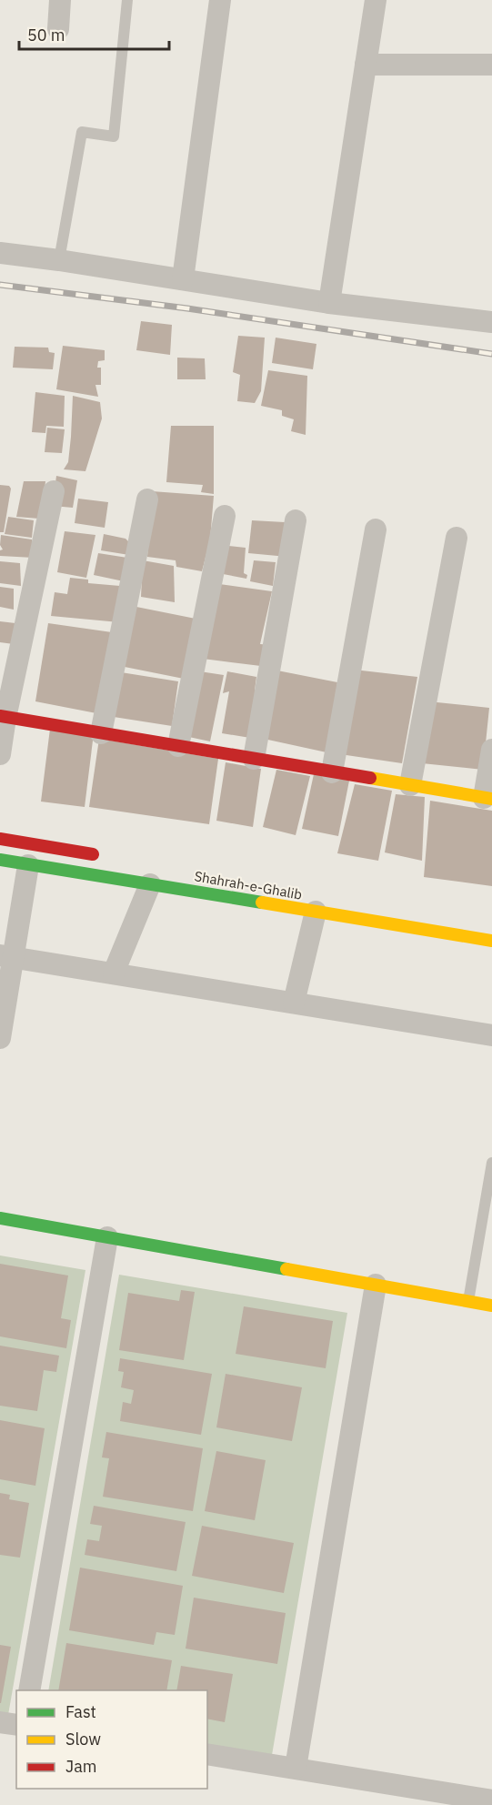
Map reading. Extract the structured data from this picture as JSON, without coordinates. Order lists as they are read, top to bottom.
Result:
{
  "streets": {
    "street": ["Shahrah-e-Ghalib"]
  },
  "legend": ["Fast", "Slow", "Jam"],
  "scale_bar": "50 m"
}
